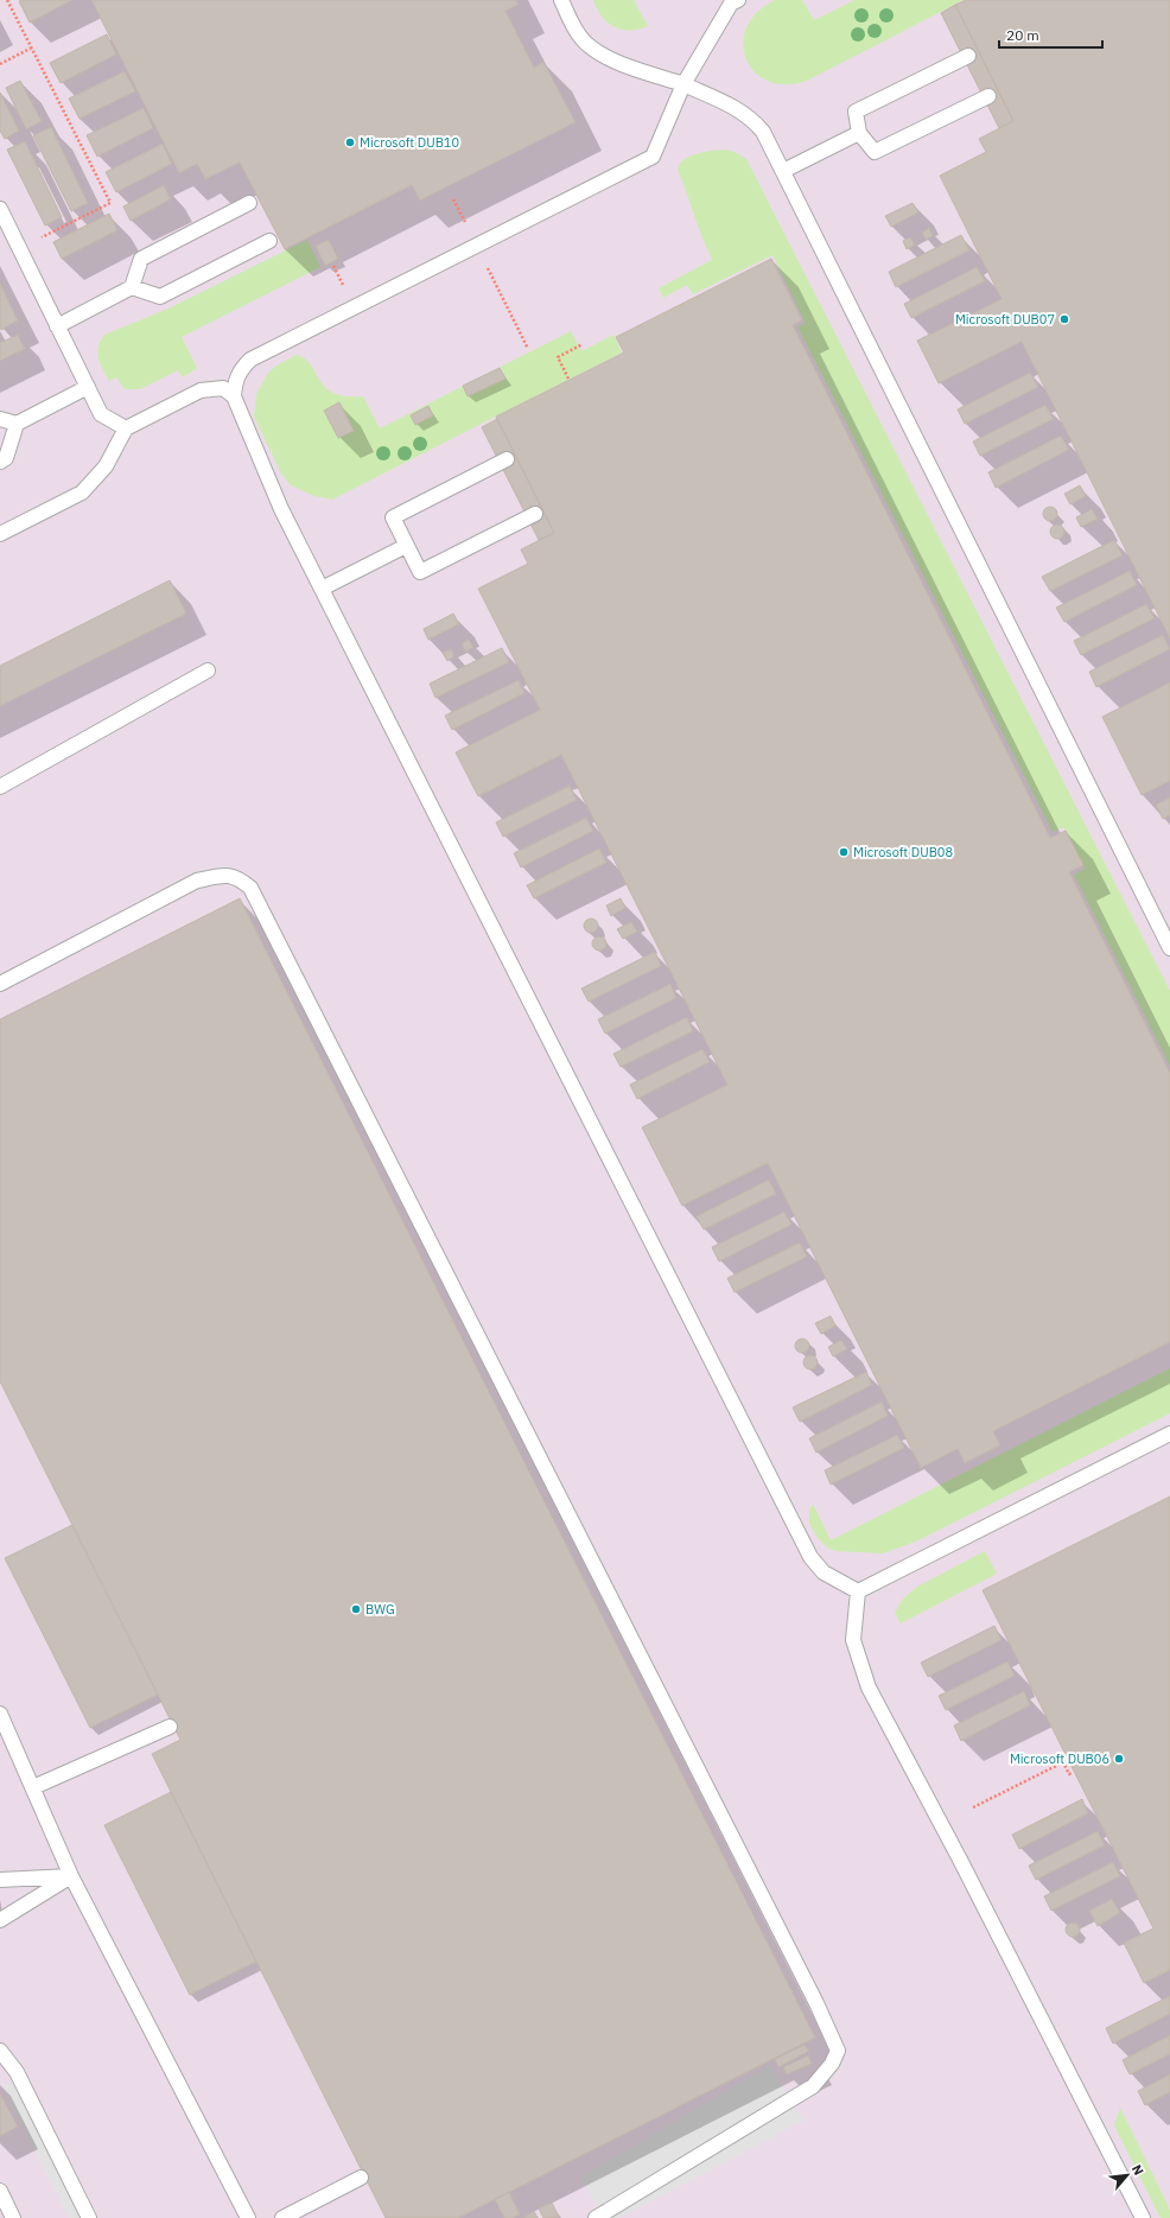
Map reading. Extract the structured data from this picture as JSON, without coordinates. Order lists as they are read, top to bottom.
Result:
{
  "places": [
    "Microsoft DUB10",
    "Microsoft DUB07",
    "Microsoft DUB08",
    "BWG",
    "Microsoft DUB06"
  ],
  "scale_bar": "20 m",
  "north": "top right"
}
